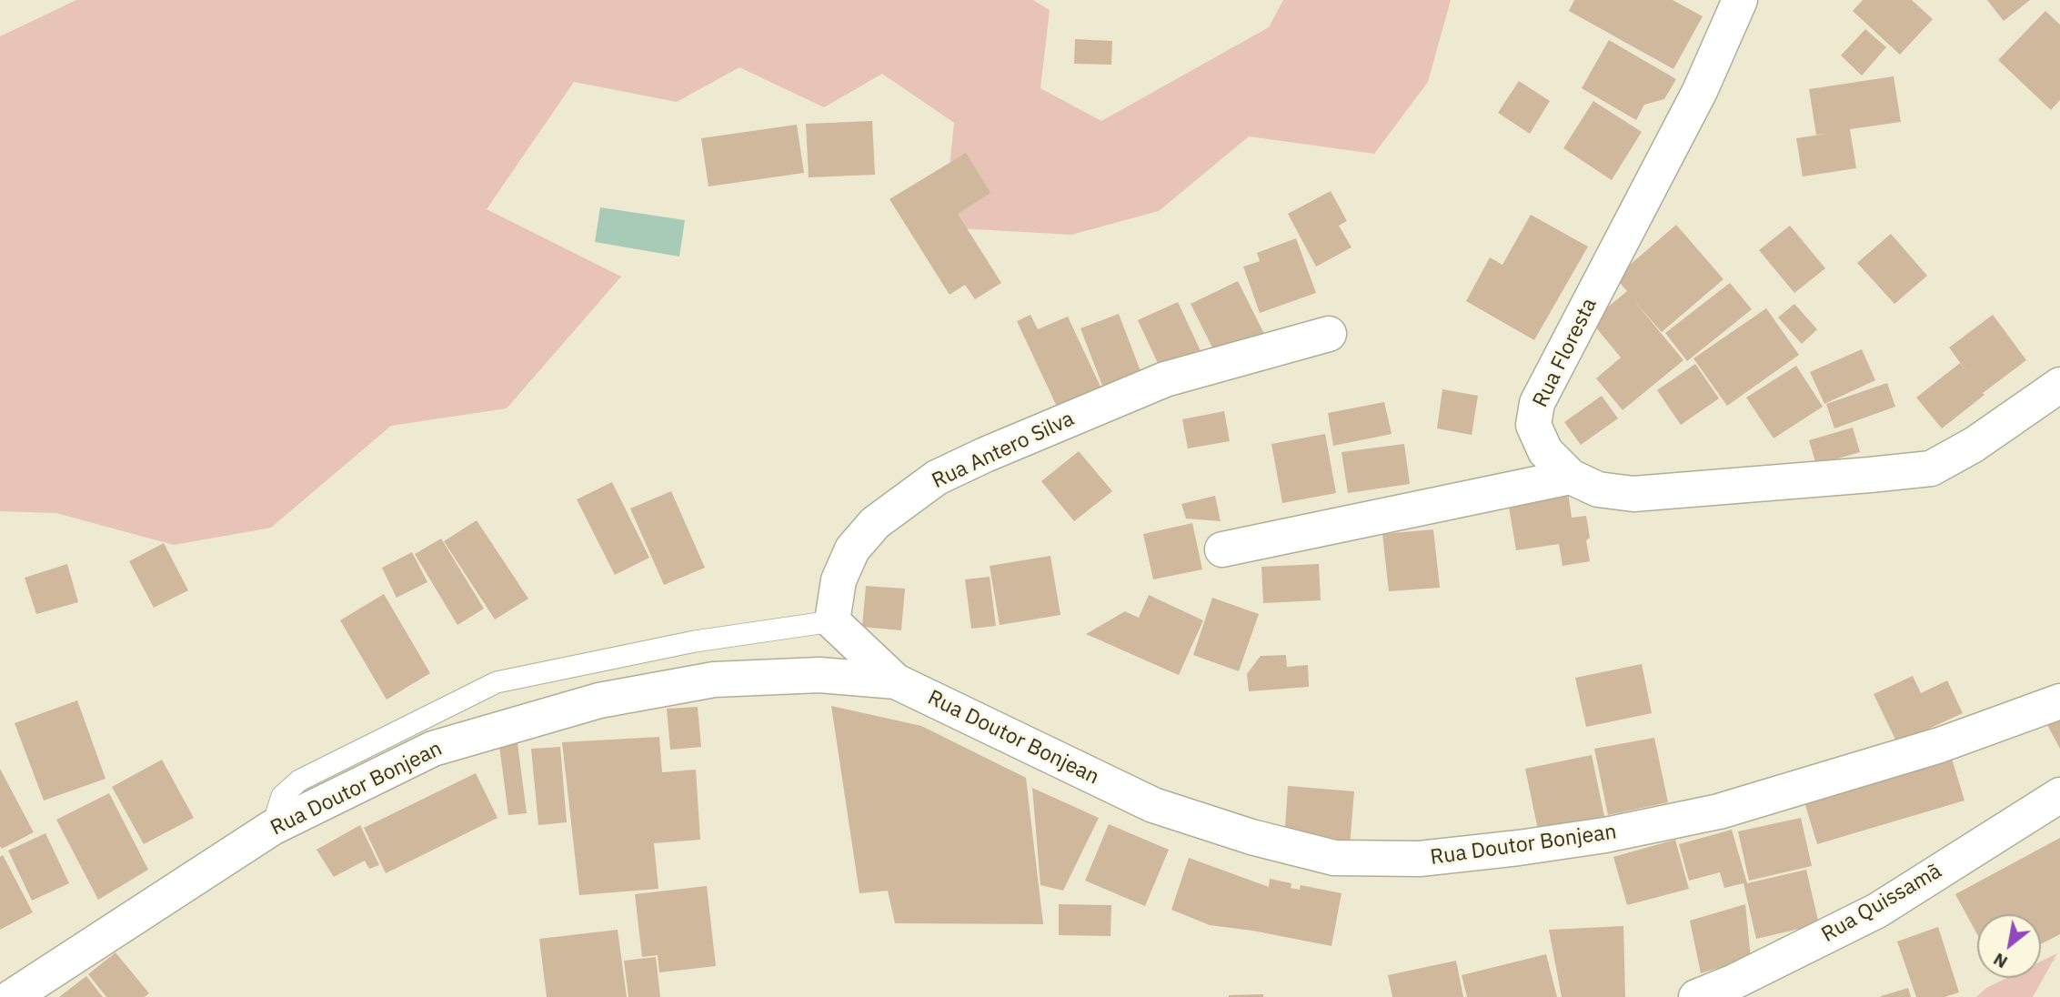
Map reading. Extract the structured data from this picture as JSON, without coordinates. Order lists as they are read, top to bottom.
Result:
{
  "streets": {
    "street": [
      "Rua Floresta",
      "Rua Antero Silva",
      "Rua Doutor Bonjean",
      "Rua Quissamã"
    ]
  },
  "north": "bottom left"
}
